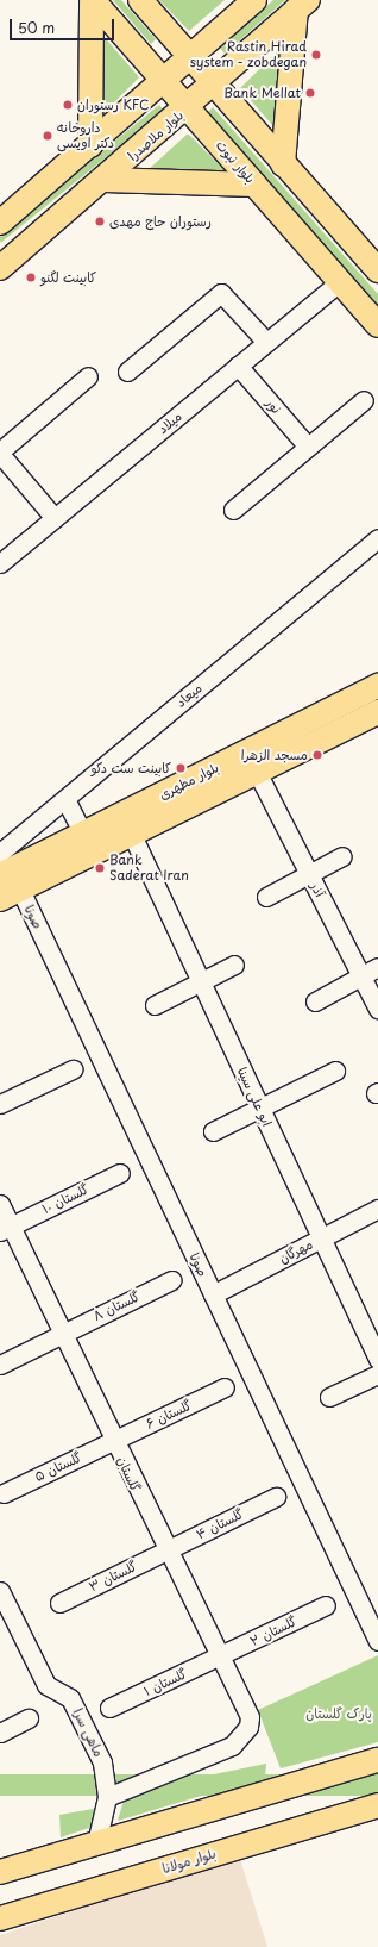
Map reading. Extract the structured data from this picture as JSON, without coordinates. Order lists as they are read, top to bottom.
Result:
{
  "streets": {
    "main road": [
      "بلوار ملاصدرا",
      "بلوار نبوت",
      "بلوار مطهری",
      "بلوار مولانا"
    ],
    "street": [
      "نور",
      "میلاد",
      "میعاد",
      "آذر",
      "صونا",
      "ابو علی سینا",
      "گلستان ۱۰",
      "مهرگان",
      "گلستان ۸",
      "گلستان ۶",
      "گلستان ۵",
      "گلستان",
      "گلستان ۴",
      "گلستان ۳",
      "گلستان ۲",
      "گلستان ۱",
      "ماهی سرا"
    ]
  },
  "crossings": [
    ["بلوار ملاصدرا", "بلوار نبوت"],
    ["بلوار نبوت", "میلاد"],
    ["نور", "میلاد"],
    ["بلوار مطهری", "آذر"],
    ["بلوار مطهری", "صونا"],
    ["بلوار مطهری", "ابو علی سینا"],
    ["صونا", "مهرگان"],
    ["ابو علی سینا", "مهرگان"],
    ["گلستان ۱۰", "گلستان"],
    ["گلستان ۸", "گلستان"],
    ["گلستان ۶", "گلستان ۵"],
    ["گلستان ۶", "گلستان"],
    ["گلستان ۵", "گلستان"],
    ["گلستان", "گلستان ۴"],
    ["گلستان", "گلستان ۳"],
    ["گلستان", "گلستان ۲"],
    ["گلستان", "گلستان ۱"],
    ["گلستان", "ماهی سرا"],
    ["گلستان ۴", "گلستان ۳"],
    ["گلستان ۲", "گلستان ۱"]
  ],
  "parks": ["پارک گلستان"],
  "places": [
    "Rastin Hirad system - zobdegan",
    "Bank Mellat",
    "رستوران KFC",
    "داروخانه دکتر اویسی",
    "رستوران حاج مهدی",
    "کابینت لگنو",
    "مسجد الزهرا",
    "کابینت ست دکو",
    "Bank Saderat Iran"
  ],
  "scale_bar": "50 m"
}
